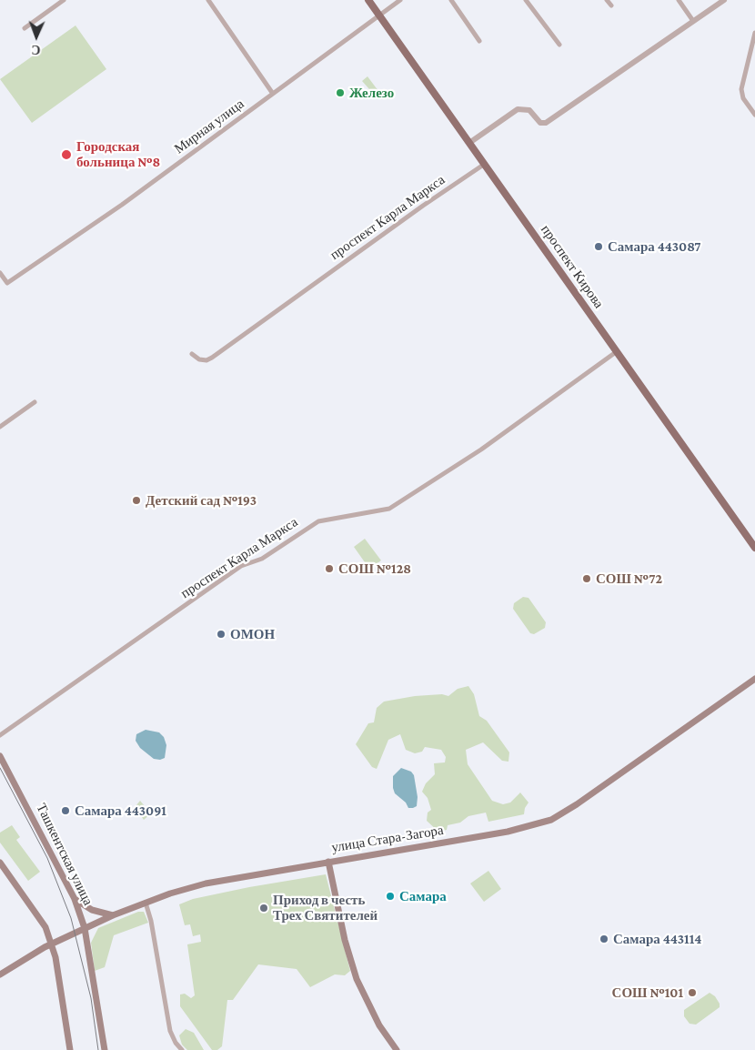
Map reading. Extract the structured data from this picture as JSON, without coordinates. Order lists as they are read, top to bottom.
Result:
{
  "streets": {
    "main road": ["проспект Кирова", "улица Стара-Загора", "Ташкентская улица"],
    "street": ["Мирная улица", "проспект Карла Маркса"]
  },
  "crossings": [
    ["Мирная улица", "проспект Кирова"],
    ["проспект Карла Маркса", "проспект Кирова"],
    ["улица Стара-Загора", "Ташкентская улица"]
  ],
  "places": [
    "Железо",
    "Городская больница №8",
    "Самара 443087",
    "Детский сад №193",
    "СОШ №128",
    "СОШ №72",
    "ОМОН",
    "Самара 443091",
    "Самара",
    "Приход в честь Трех Святителей",
    "Самара 443114",
    "СОШ №101"
  ],
  "north": "bottom"
}
